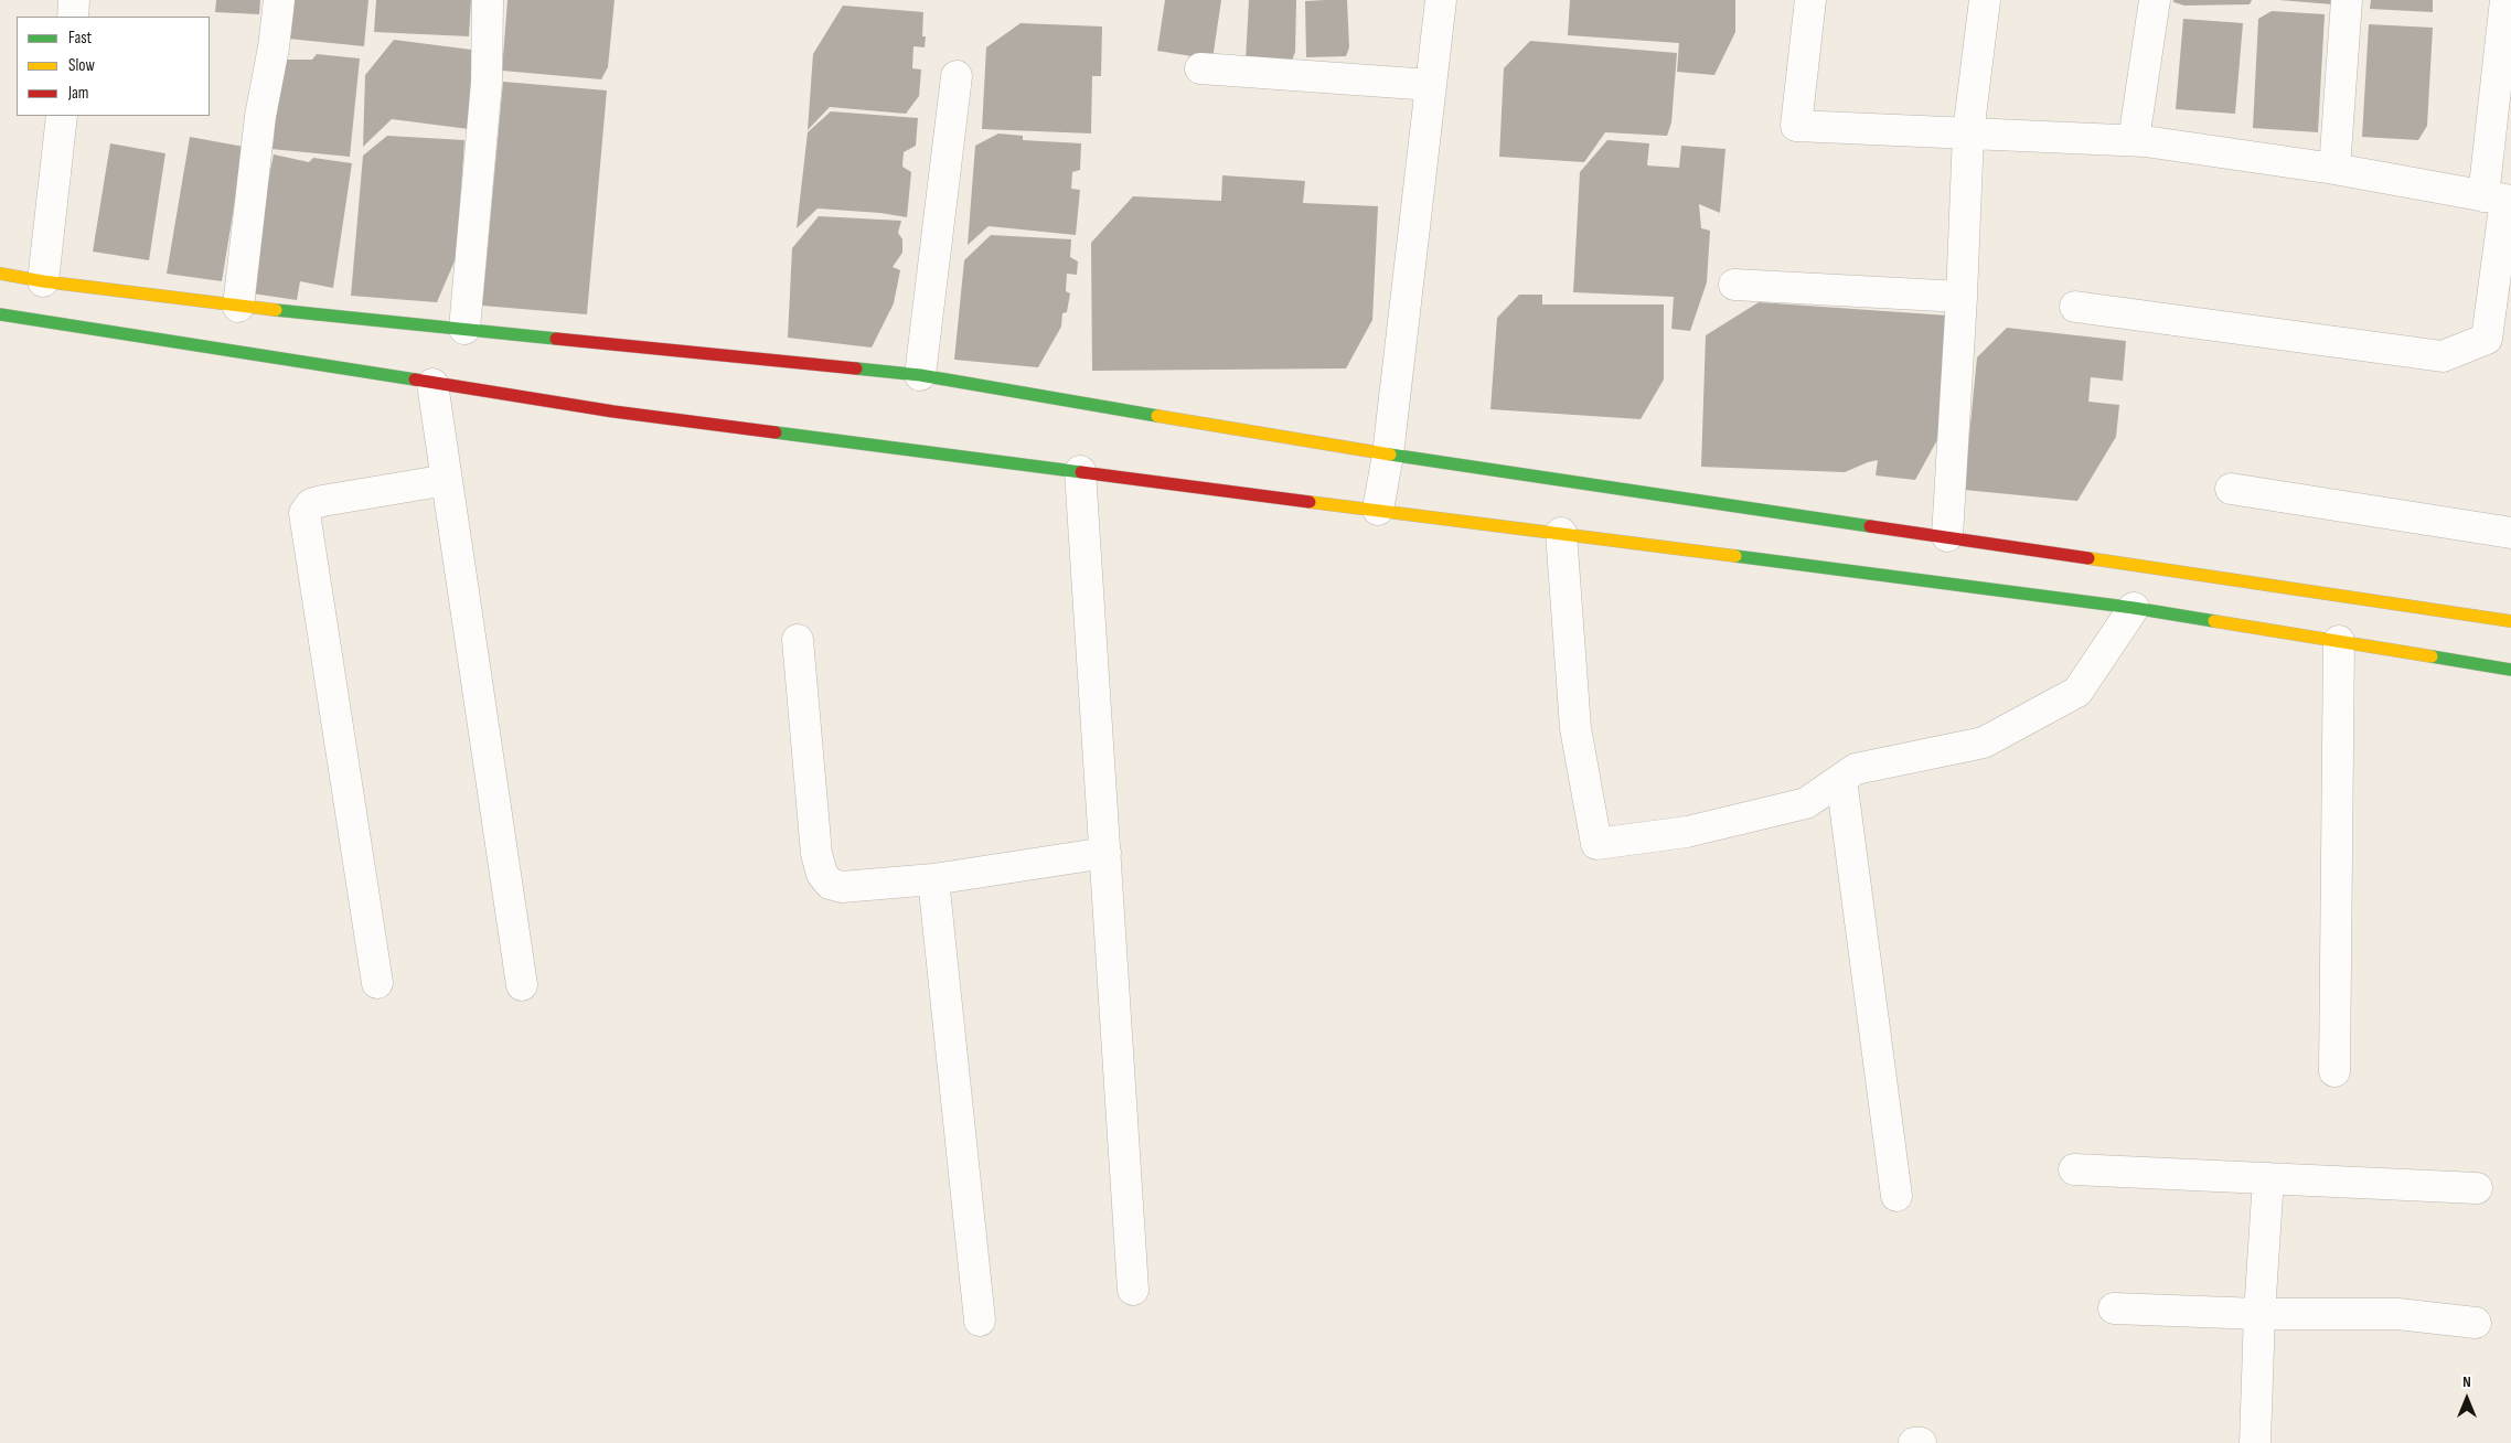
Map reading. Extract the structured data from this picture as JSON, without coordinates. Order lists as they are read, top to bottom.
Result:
{
  "legend": ["Fast", "Slow", "Jam"],
  "north": "top"
}
